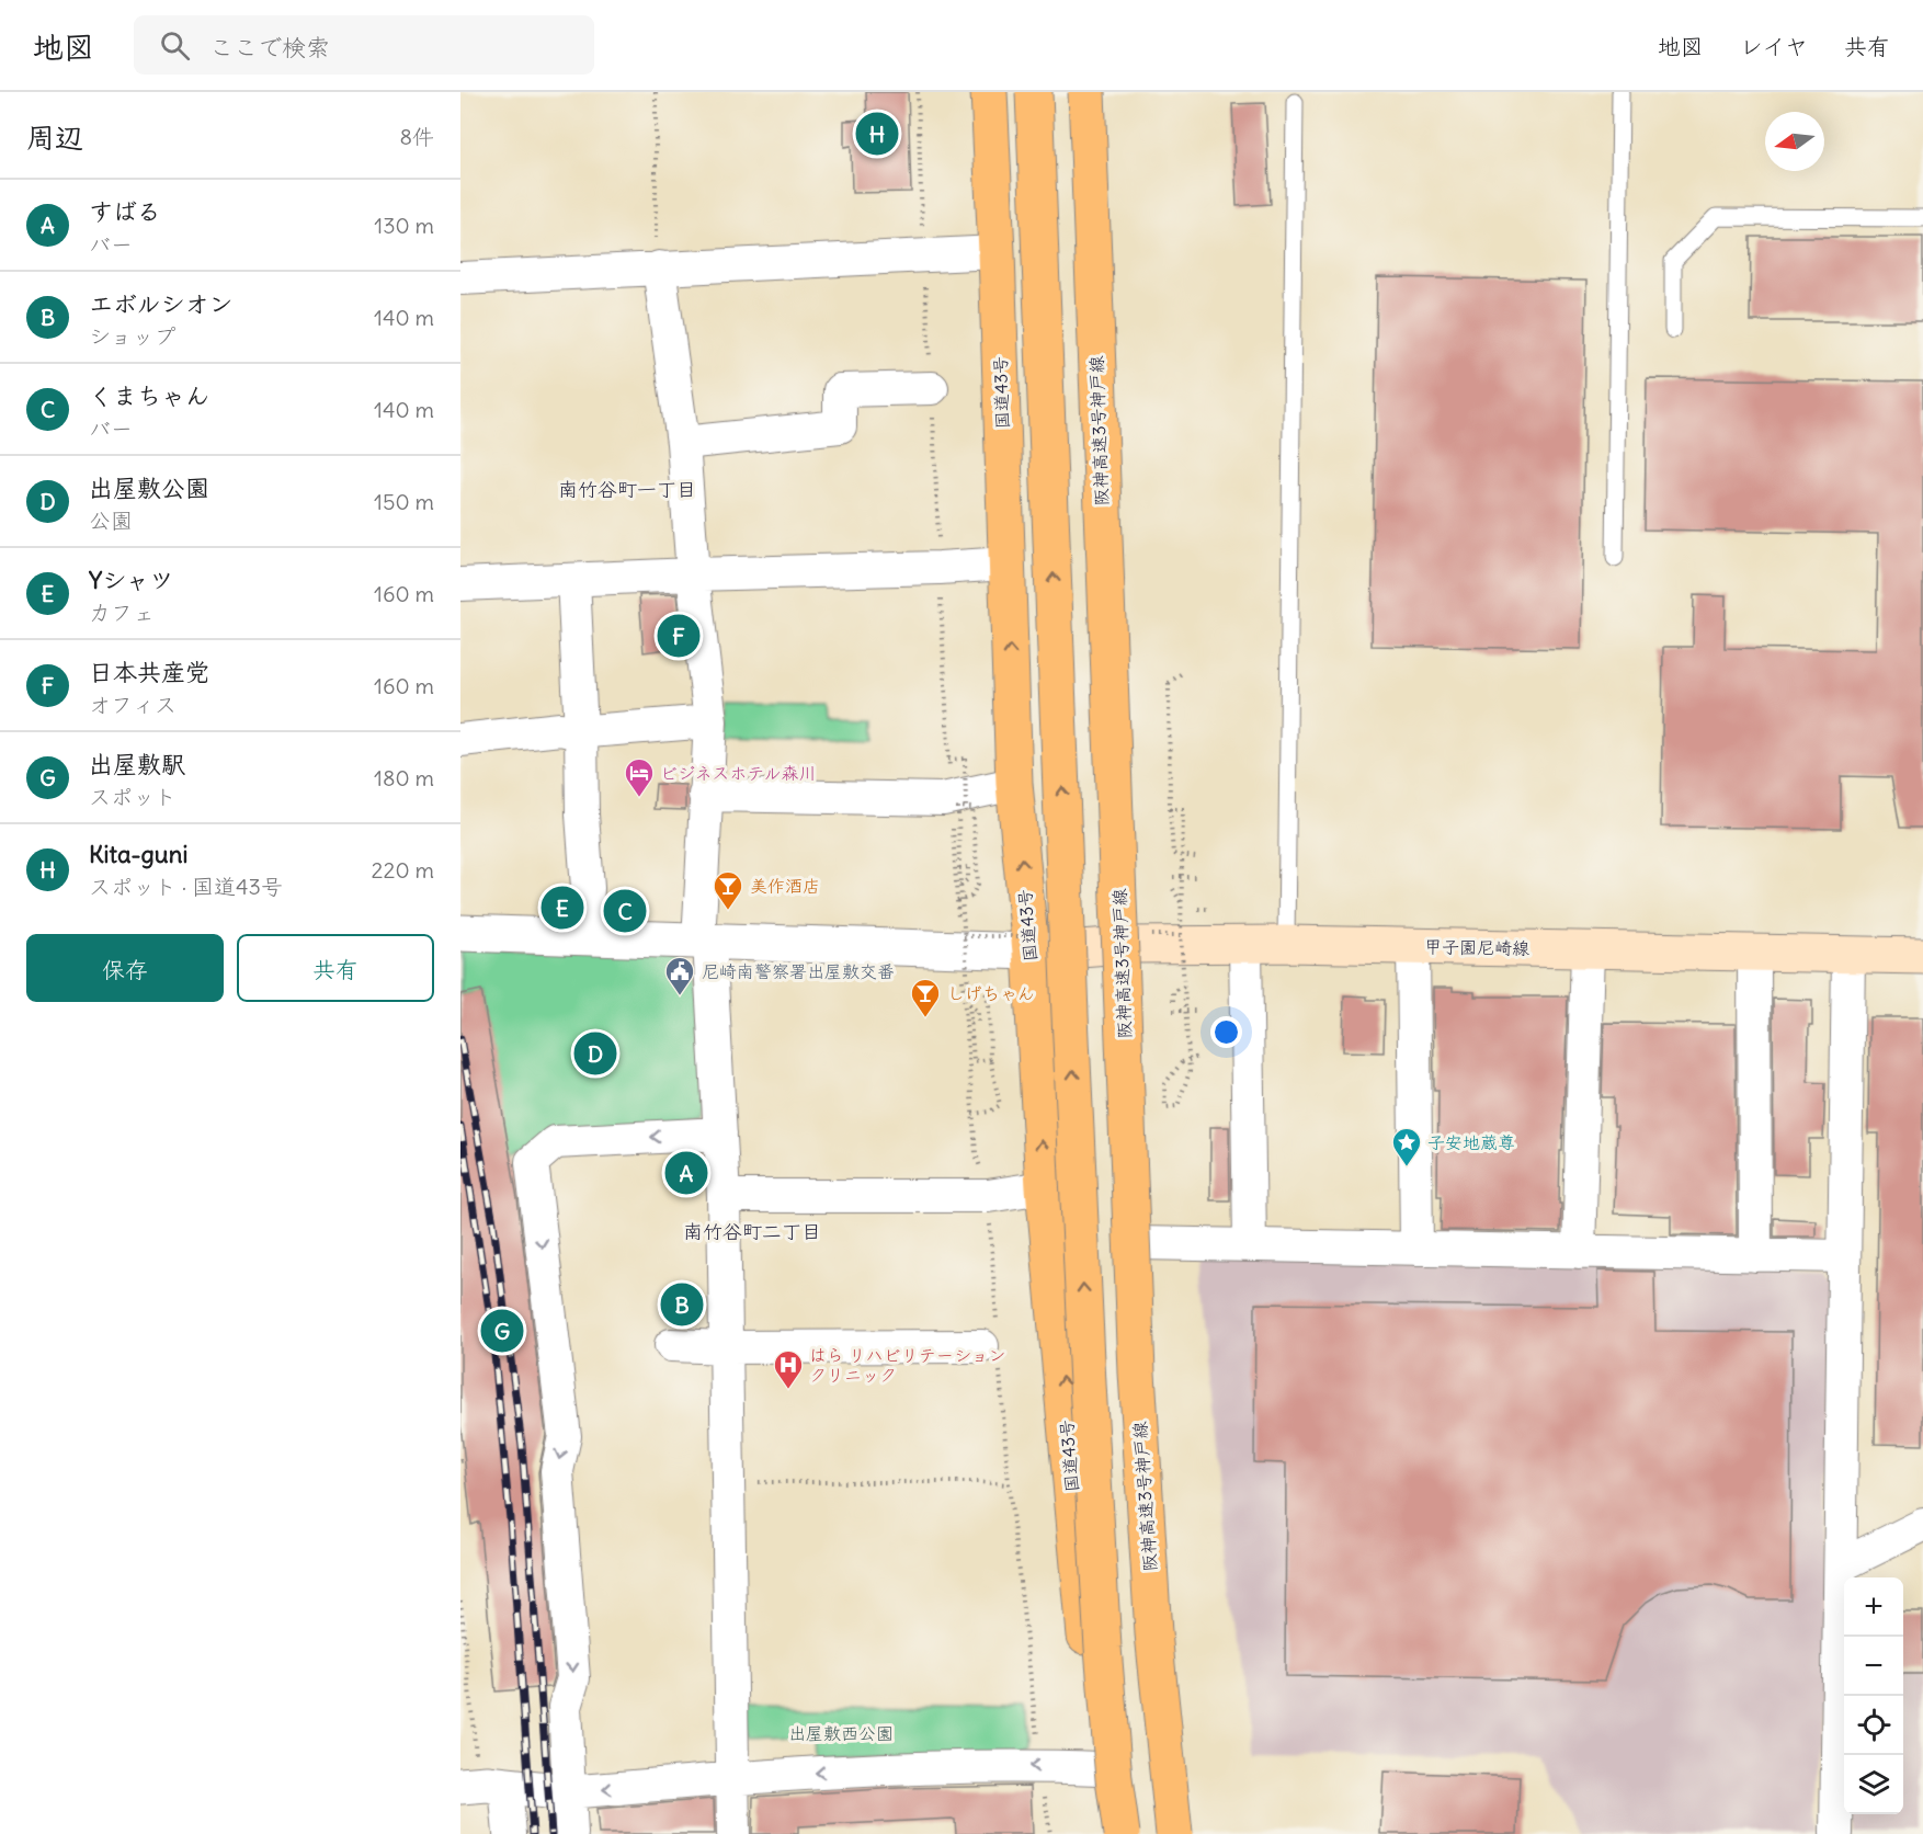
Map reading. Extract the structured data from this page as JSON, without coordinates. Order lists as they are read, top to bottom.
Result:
{
  "streets": {
    "highway": ["国道43号", "阪神高速3号神戸線"],
    "main road": ["甲子園尼崎線"]
  },
  "crossings": [
    ["国道43号", "甲子園尼崎線"]
  ],
  "districts": ["南竹谷町一丁目", "南竹谷町二丁目"],
  "parks": ["出屋敷西公園"],
  "places": {
    "hotel": ["ビジネスホテル森川"],
    "bar": ["美作酒店", "しげちゃん"],
    "public building": ["尼崎南警察署出屋敷交番"],
    "place": ["子安地蔵尊"],
    "hospital": ["はら リハビリテーション クリニック"]
  },
  "north": "left",
  "page": {
    "header": "地図",
    "search": "ここで検索",
    "nav": ["地図", "レイヤ", "共有"],
    "heading": ["周辺", "8件"],
    "pins": [
      "H",
      "F",
      "E",
      "C",
      "D",
      "A",
      "B",
      "G"
    ],
    "list": [
      {
        "mark": "A",
        "name": "すばる",
        "note": "バー",
        "value": "130 m"
      },
      {
        "mark": "B",
        "name": "エボルシオン",
        "note": "ショップ",
        "value": "140 m"
      },
      {
        "mark": "C",
        "name": "くまちゃん",
        "note": "バー",
        "value": "140 m"
      },
      {
        "mark": "D",
        "name": "出屋敷公園",
        "note": "公園",
        "value": "150 m"
      },
      {
        "mark": "E",
        "name": "Yシャツ",
        "note": "カフェ",
        "value": "160 m"
      },
      {
        "mark": "F",
        "name": "日本共産党",
        "note": "オフィス",
        "value": "160 m"
      },
      {
        "mark": "G",
        "name": "出屋敷駅",
        "note": "スポット",
        "value": "180 m"
      },
      {
        "mark": "H",
        "name": "Kita-guni",
        "note": "スポット · 国道43号",
        "value": "220 m"
      }
    ],
    "buttons": ["保存", "共有"],
    "map_buttons": ["+", "−"]
  }
}
